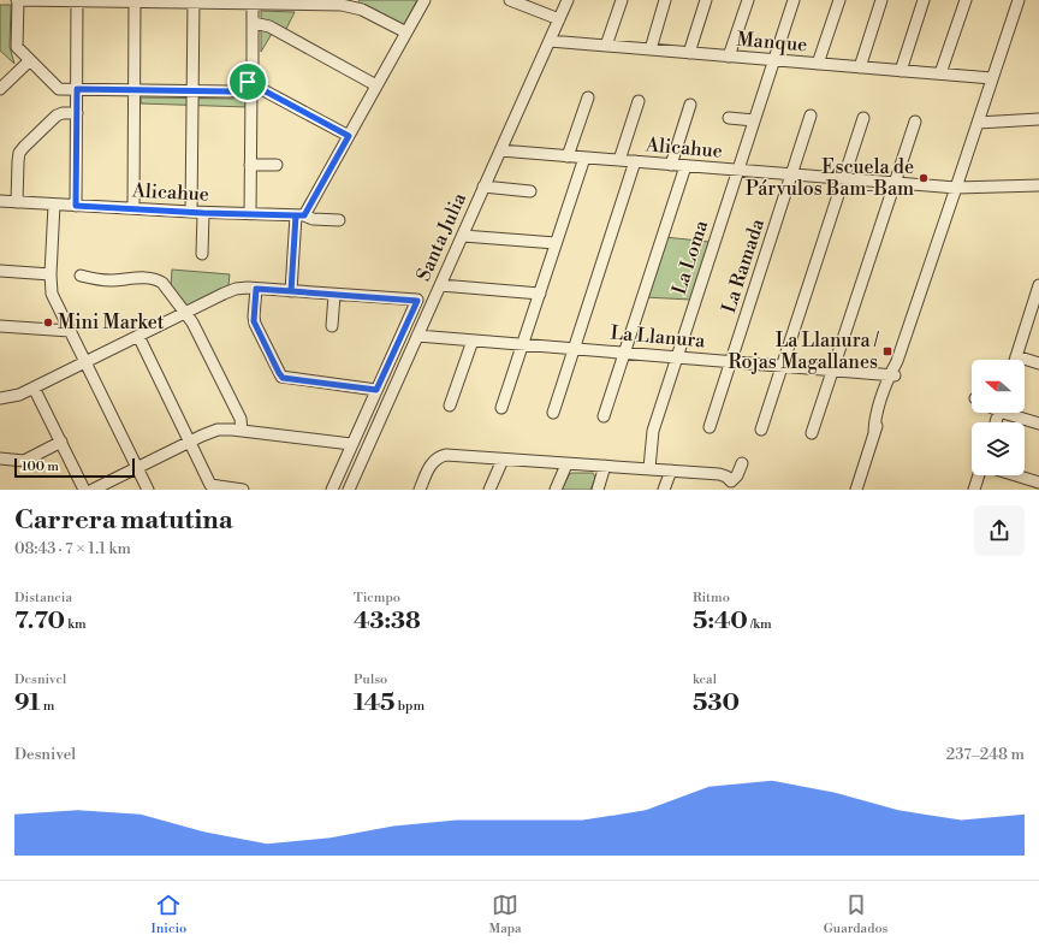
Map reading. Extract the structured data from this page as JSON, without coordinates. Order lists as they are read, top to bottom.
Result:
{
  "streets": {
    "street": [
      "Manque",
      "Alicahue",
      "Santa Julia",
      "La Loma",
      "La Ramada",
      "La Llanura"
    ]
  },
  "crossings": [
    ["Manque", "Santa Julia"],
    ["Manque", "La Loma"],
    ["Alicahue", "Santa Julia"],
    ["Alicahue", "La Loma"],
    ["Alicahue", "La Ramada"],
    ["Santa Julia", "La Llanura"],
    ["La Loma", "La Llanura"],
    ["La Ramada", "La Llanura"]
  ],
  "places": {
    "other": ["Escuela de Párvulos Bam-Bam", "Mini Market"],
    "transit": ["La Llanura / Rojas Magallanes"]
  },
  "scale_bar": "100 m",
  "north": "left",
  "page": {
    "scale": "100 m",
    "heading": ["Carrera matutina", "08:43 · 7 × 1.1 km"],
    "stats": [
      ["Distancia", "7.70 km"],
      ["Tiempo", "43:38"],
      ["Ritmo", "5:40 /km"],
      ["Desnivel", "91 m"],
      ["Pulso", "145 bpm"],
      ["kcal", "530"]
    ],
    "chart": ["Desnivel", "237–248 m"],
    "tabs": ["Inicio", "Mapa", "Guardados"]
  }
}
